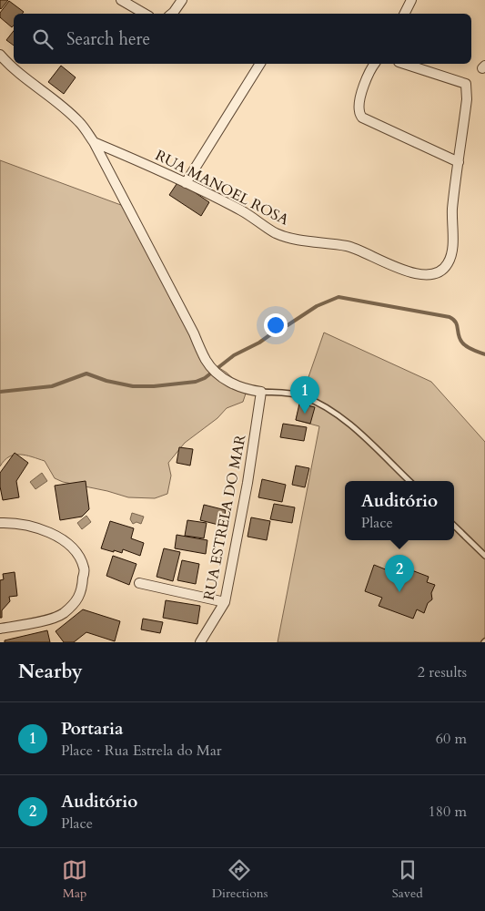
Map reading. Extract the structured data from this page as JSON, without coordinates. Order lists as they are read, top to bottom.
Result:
{
  "streets": {
    "street": ["RUA MANOEL ROSA", "RUA ESTRELA DO MAR"]
  },
  "page": {
    "search": "Search here",
    "pins": ["1", "2"],
    "popup": ["Auditório", "Place"],
    "heading": ["Nearby", "2 results"],
    "list": [
      {
        "mark": "1",
        "name": "Portaria",
        "note": "Place · Rua Estrela do Mar",
        "value": "60 m"
      },
      {
        "mark": "2",
        "name": "Auditório",
        "note": "Place",
        "value": "180 m"
      }
    ],
    "nav": ["Map", "Directions", "Saved"]
  }
}
